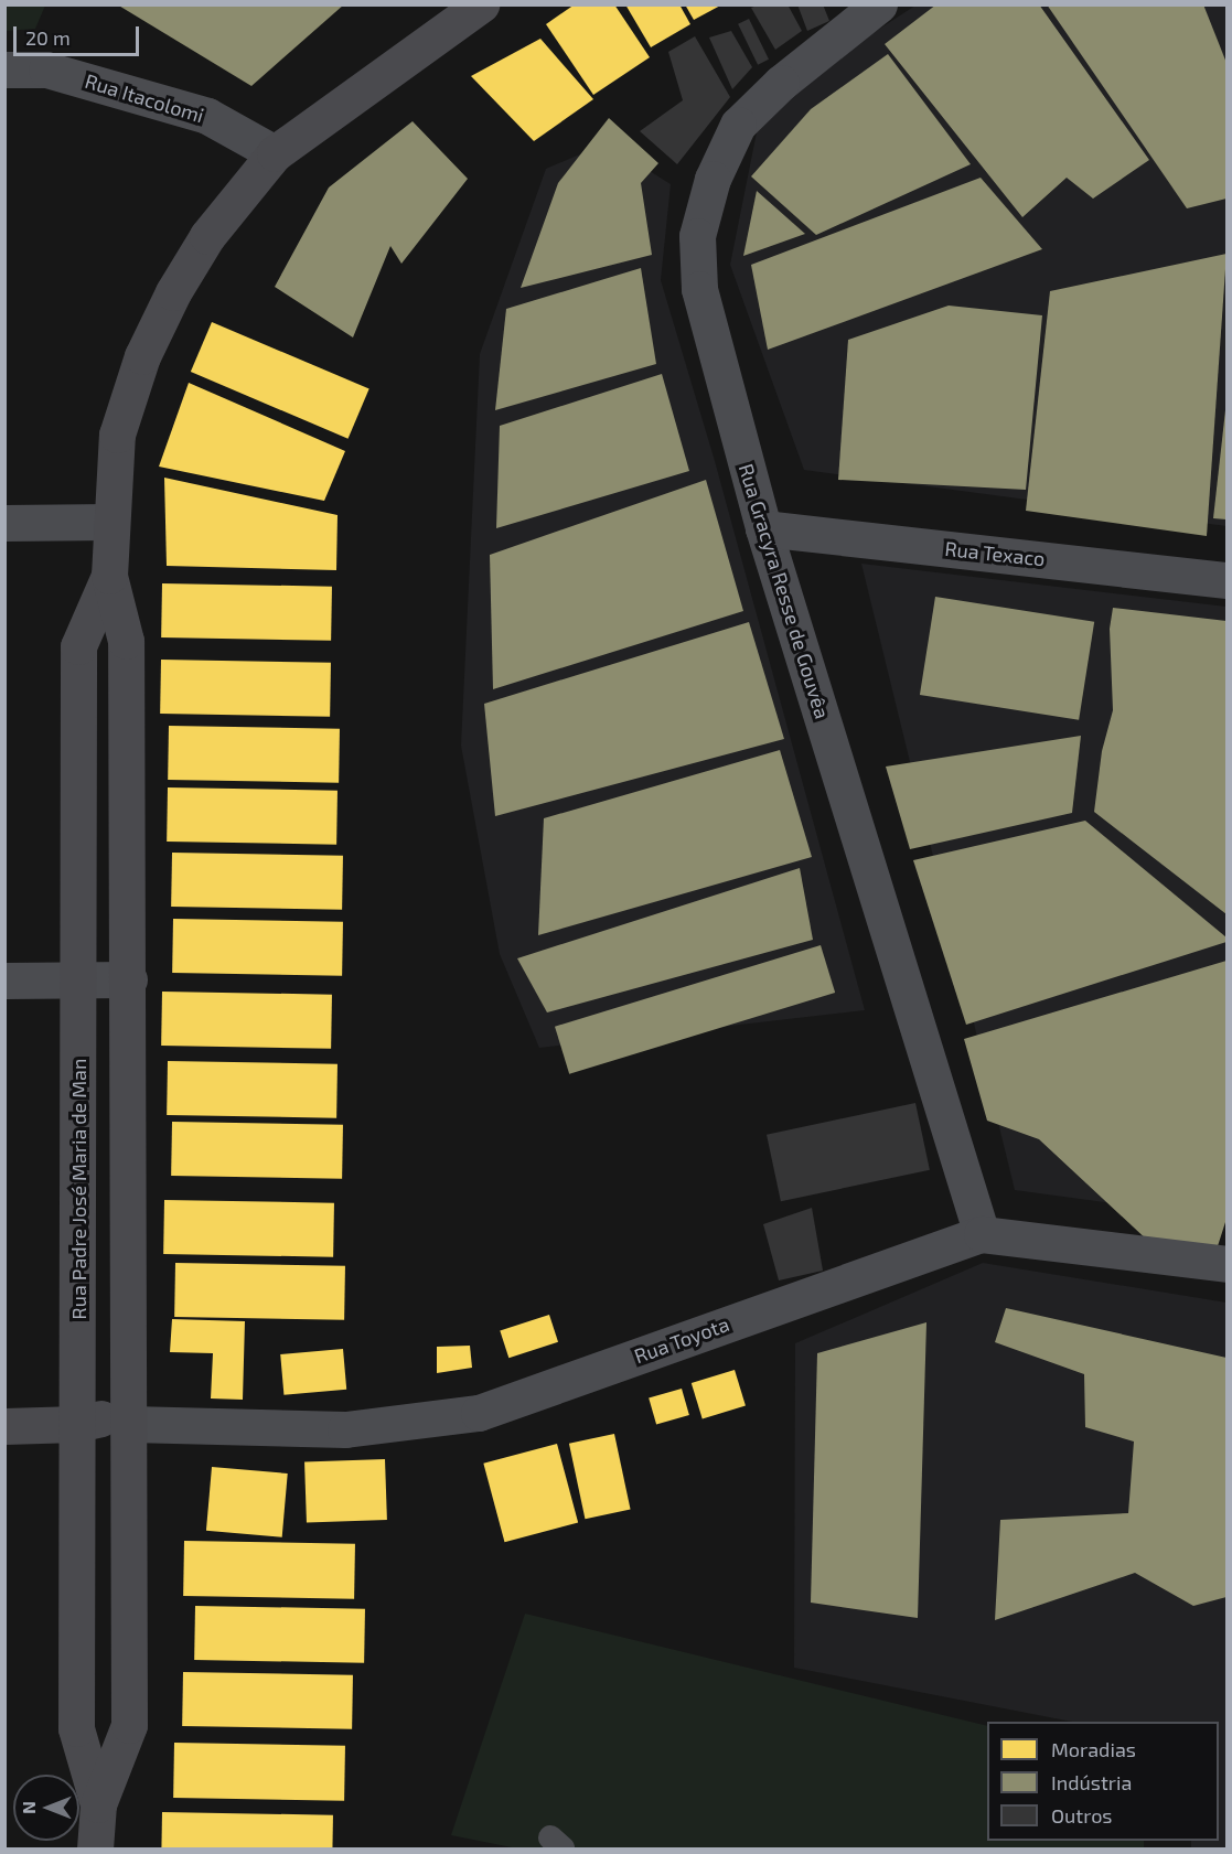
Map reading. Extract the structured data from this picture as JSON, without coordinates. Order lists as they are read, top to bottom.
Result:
{
  "streets": {
    "street": [
      "Rua Itacolomi",
      "Rua Texaco",
      "Rua Gracyra Resse de Gouvêa",
      "Rua Padre José Maria de Man",
      "Rua Toyota"
    ]
  },
  "crossings": [
    ["Rua Itacolomi", "Rua Padre José Maria de Man"],
    ["Rua Texaco", "Rua Gracyra Resse de Gouvêa"],
    ["Rua Gracyra Resse de Gouvêa", "Rua Toyota"],
    ["Rua Padre José Maria de Man", "Rua Toyota"]
  ],
  "legend": ["Moradias", "Indústria", "Outros"],
  "scale_bar": "20 m",
  "north": "left"
}
